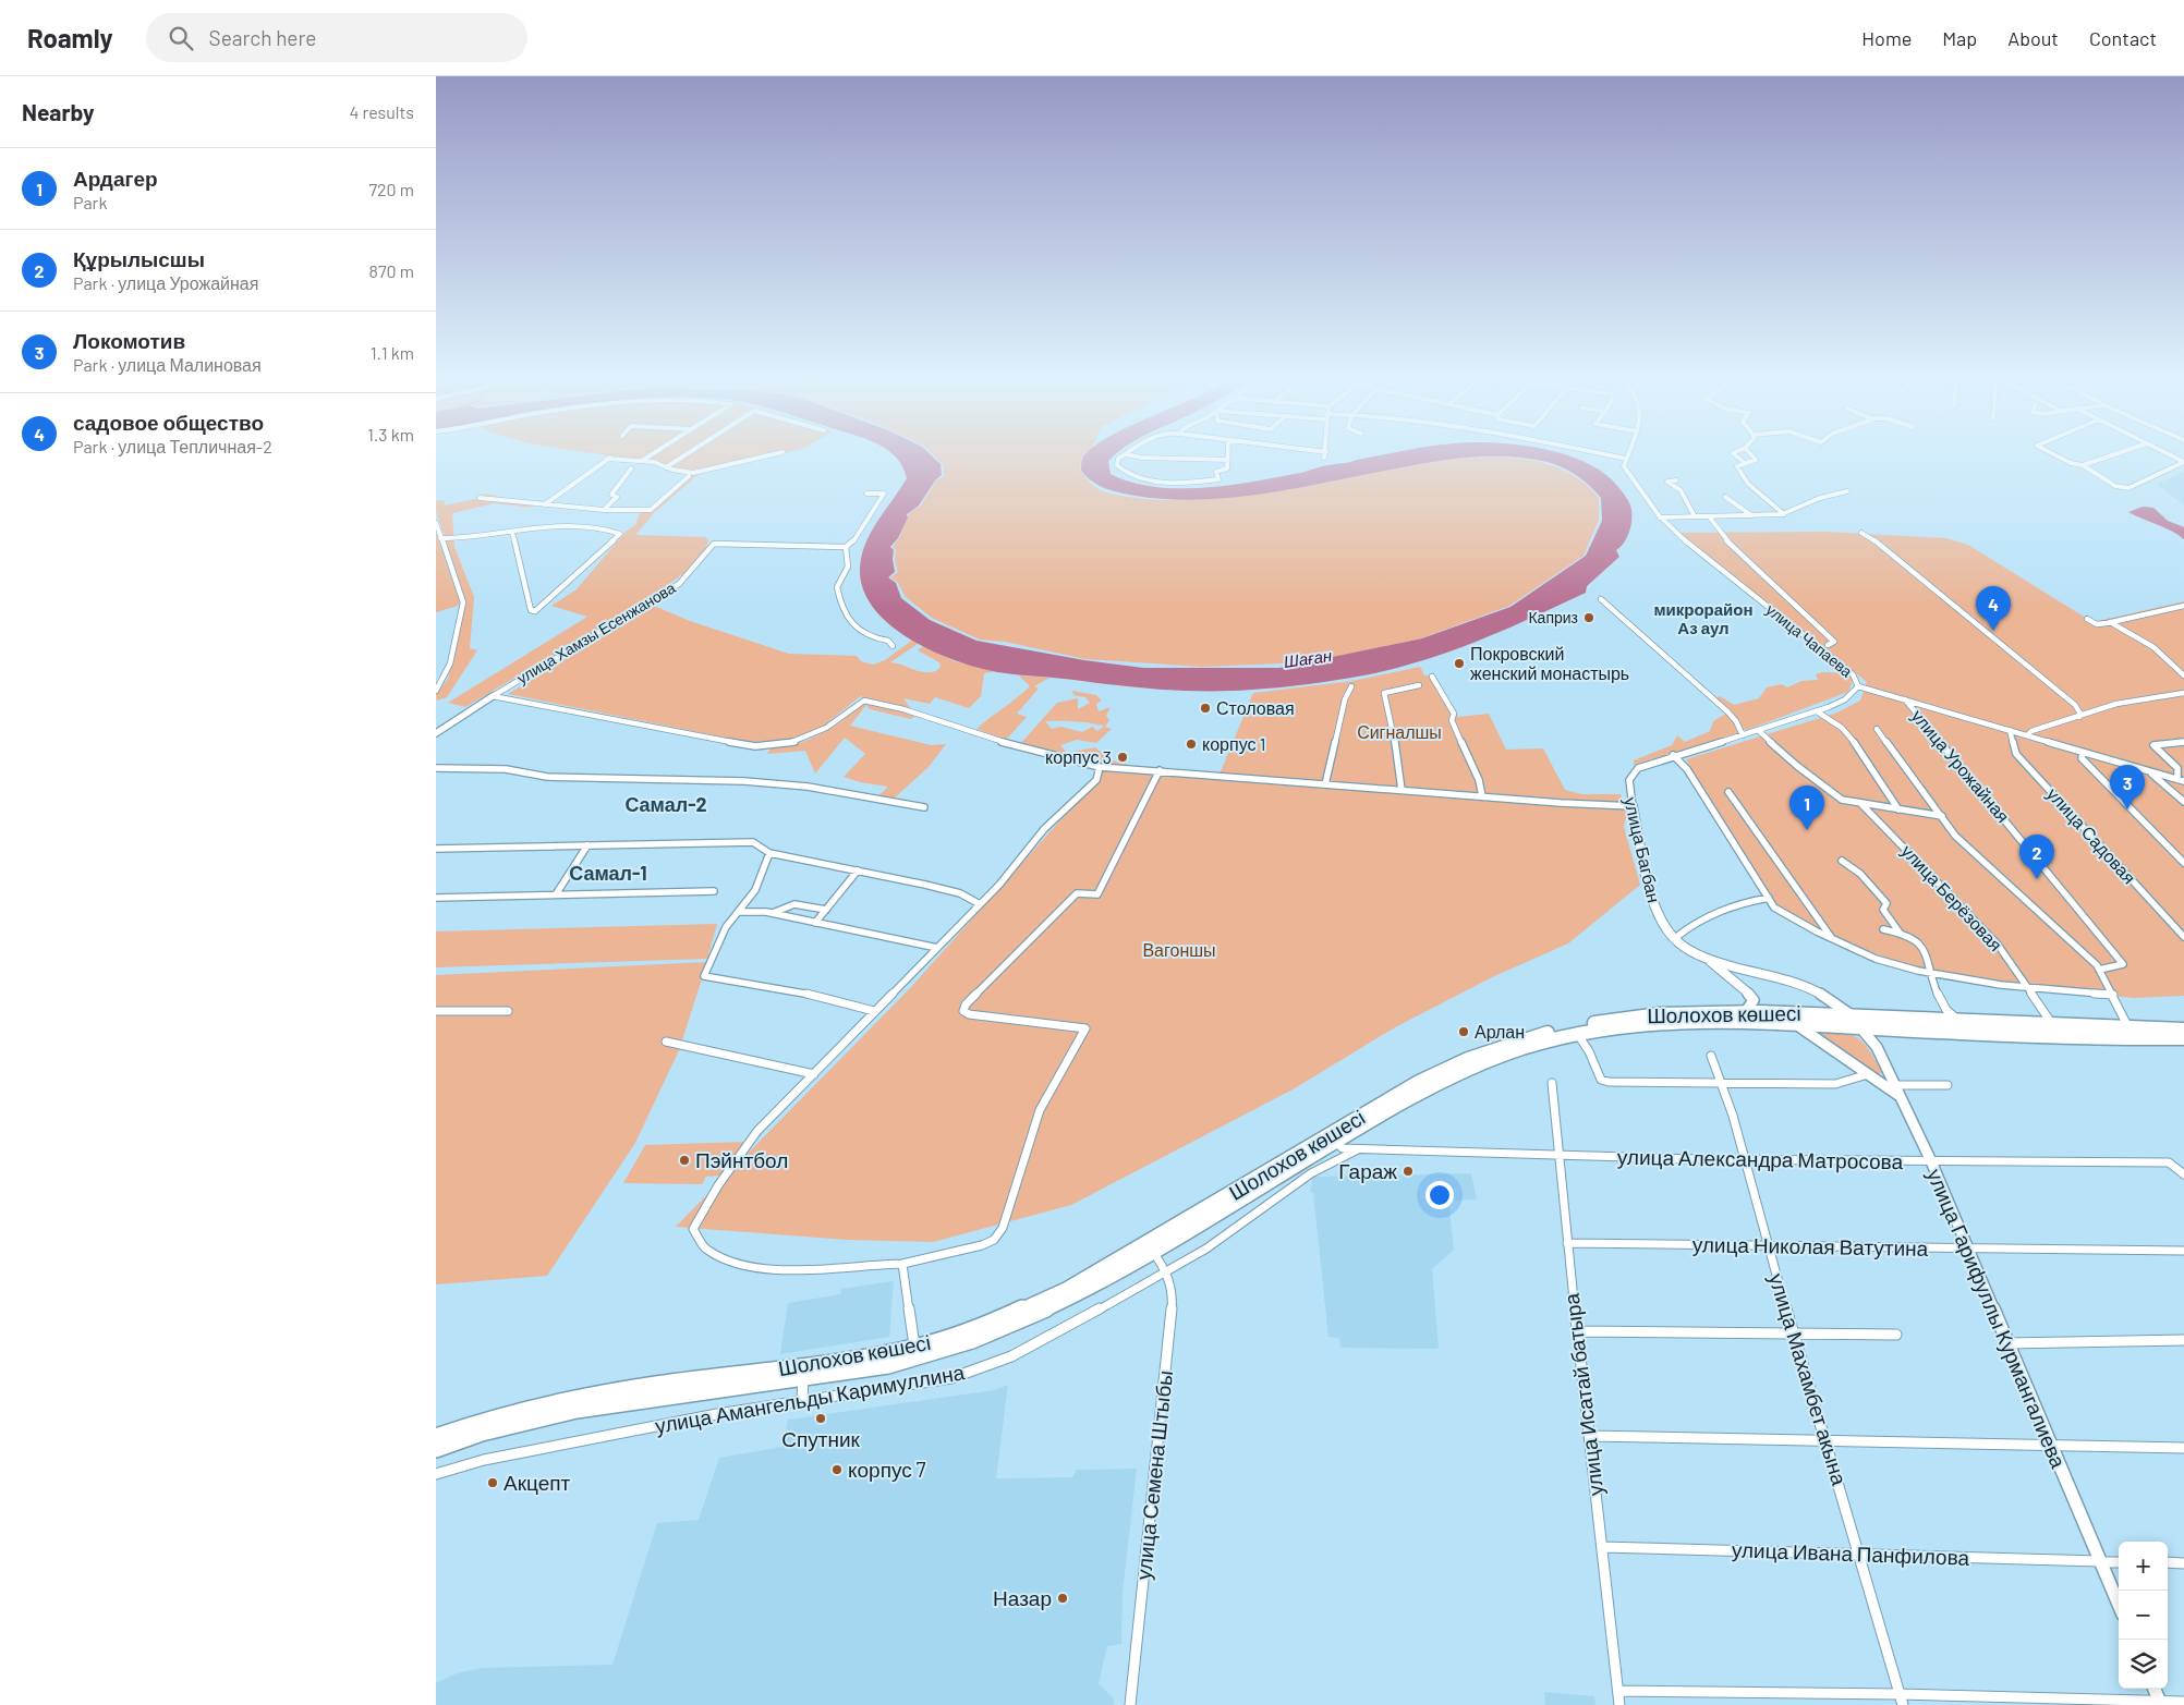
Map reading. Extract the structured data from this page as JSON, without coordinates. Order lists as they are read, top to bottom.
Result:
{
  "streets": {
    "highway": ["Шолохов көшесі"],
    "street": [
      "улица Хамзы Есенжанова",
      "улица Чапаева",
      "улица Урожайная",
      "улица Садовая",
      "улица Багбан",
      "улица Берёзовая",
      "улица Александра Матросова",
      "улица Николая Ватутина",
      "улица Гарифуллы Курмангалиева",
      "улица Махамбет акына",
      "улица Исатай батыра",
      "улица Амангельды Каримуллина",
      "улица Семена Штыбы",
      "улица Ивана Панфилова"
    ]
  },
  "crossings": [
    ["улица Чапаева", "улица Багбан"],
    ["улица Багбан", "Шолохов көшесі"],
    ["улица Берёзовая", "Шолохов көшесі"],
    ["Шолохов көшесі", "улица Александра Матросова"],
    ["Шолохов көшесі", "улица Гарифуллы Курмангалиева"],
    ["Шолохов көшесі", "улица Семена Штыбы"],
    ["улица Александра Матросова", "улица Гарифуллы Курмангалиева"],
    ["улица Александра Матросова", "улица Махамбет акына"],
    ["улица Александра Матросова", "улица Исатай батыра"],
    ["улица Александра Матросова", "улица Амангельды Каримуллина"],
    ["улица Николая Ватутина", "улица Гарифуллы Курмангалиева"],
    ["улица Николая Ватутина", "улица Махамбет акына"],
    ["улица Николая Ватутина", "улица Исатай батыра"],
    ["улица Гарифуллы Курмангалиева", "улица Ивана Панфилова"],
    ["улица Махамбет акына", "улица Ивана Панфилова"],
    ["улица Исатай батыра", "улица Ивана Панфилова"],
    ["улица Амангельды Каримуллина", "улица Семена Штыбы"]
  ],
  "districts": ["микрорайон Аз аул", "Самал-2", "Самал-1"],
  "water": ["Шаған"],
  "parks": ["Сигналшы", "Вагоншы"],
  "places": [
    "Каприз",
    "Покровский женский монастырь",
    "Столовая",
    "корпус 1",
    "корпус 3",
    "Арлан",
    "Пэйнтбол",
    "Гараж",
    "Спутник",
    "корпус 7",
    "Акцепт",
    "Назар"
  ],
  "page": {
    "header": "Roamly",
    "search": "Search here",
    "nav": [
      "Home",
      "Map",
      "About",
      "Contact"
    ],
    "heading": ["Nearby", "4 results"],
    "list": [
      {
        "mark": "1",
        "name": "Ардагер",
        "note": "Park",
        "value": "720 m"
      },
      {
        "mark": "2",
        "name": "Құрылысшы",
        "note": "Park · улица Урожайная",
        "value": "870 m"
      },
      {
        "mark": "3",
        "name": "Локомотив",
        "note": "Park · улица Малиновая",
        "value": "1.1 km"
      },
      {
        "mark": "4",
        "name": "садовое общество",
        "note": "Park · улица Тепличная-2",
        "value": "1.3 km"
      }
    ],
    "pins": [
      "4",
      "3",
      "1",
      "2"
    ],
    "map_buttons": ["+", "−"]
  }
}
